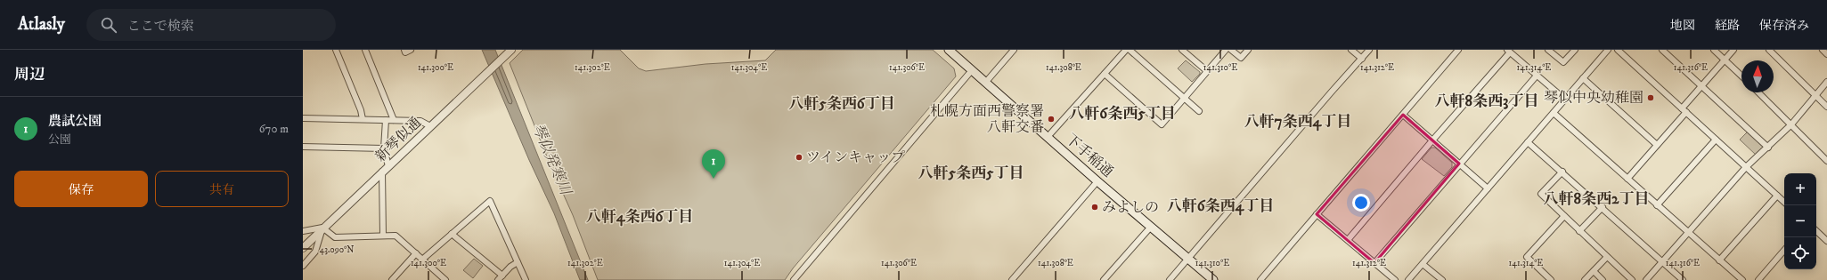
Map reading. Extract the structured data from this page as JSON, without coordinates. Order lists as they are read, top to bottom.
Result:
{
  "streets": {
    "main road": ["下手稲通"],
    "street": ["新琴似通"]
  },
  "districts": [
    "八軒8条西3丁目",
    "八軒5条西6丁目",
    "八軒6条西5丁目",
    "八軒7条西4丁目",
    "八軒5条西5丁目",
    "八軒8条西2丁目",
    "八軒6条西4丁目",
    "八軒4条西6丁目"
  ],
  "water": ["琴似発寒川"],
  "places": [
    "琴似中央幼稚園",
    "札幌方面西警察署 八軒交番",
    "ツインキャップ",
    "みよしの"
  ],
  "north": "top",
  "page": {
    "header": "Atlasly",
    "search": "ここで検索",
    "nav": ["地図", "経路", "保存済み"],
    "heading": "周辺",
    "list": [
      {
        "mark": "1",
        "name": "農試公園",
        "note": "公園",
        "value": "670 m"
      }
    ],
    "pins": "1",
    "buttons": ["保存", "共有"],
    "map_buttons": ["+", "−"]
  },
  "coordinates": [
    "141.300°E",
    "141.302°E",
    "141.304°E",
    "141.306°E",
    "141.308°E",
    "141.310°E",
    "141.312°E",
    "141.314°E",
    "141.316°E",
    "43.090°N"
  ]
}
